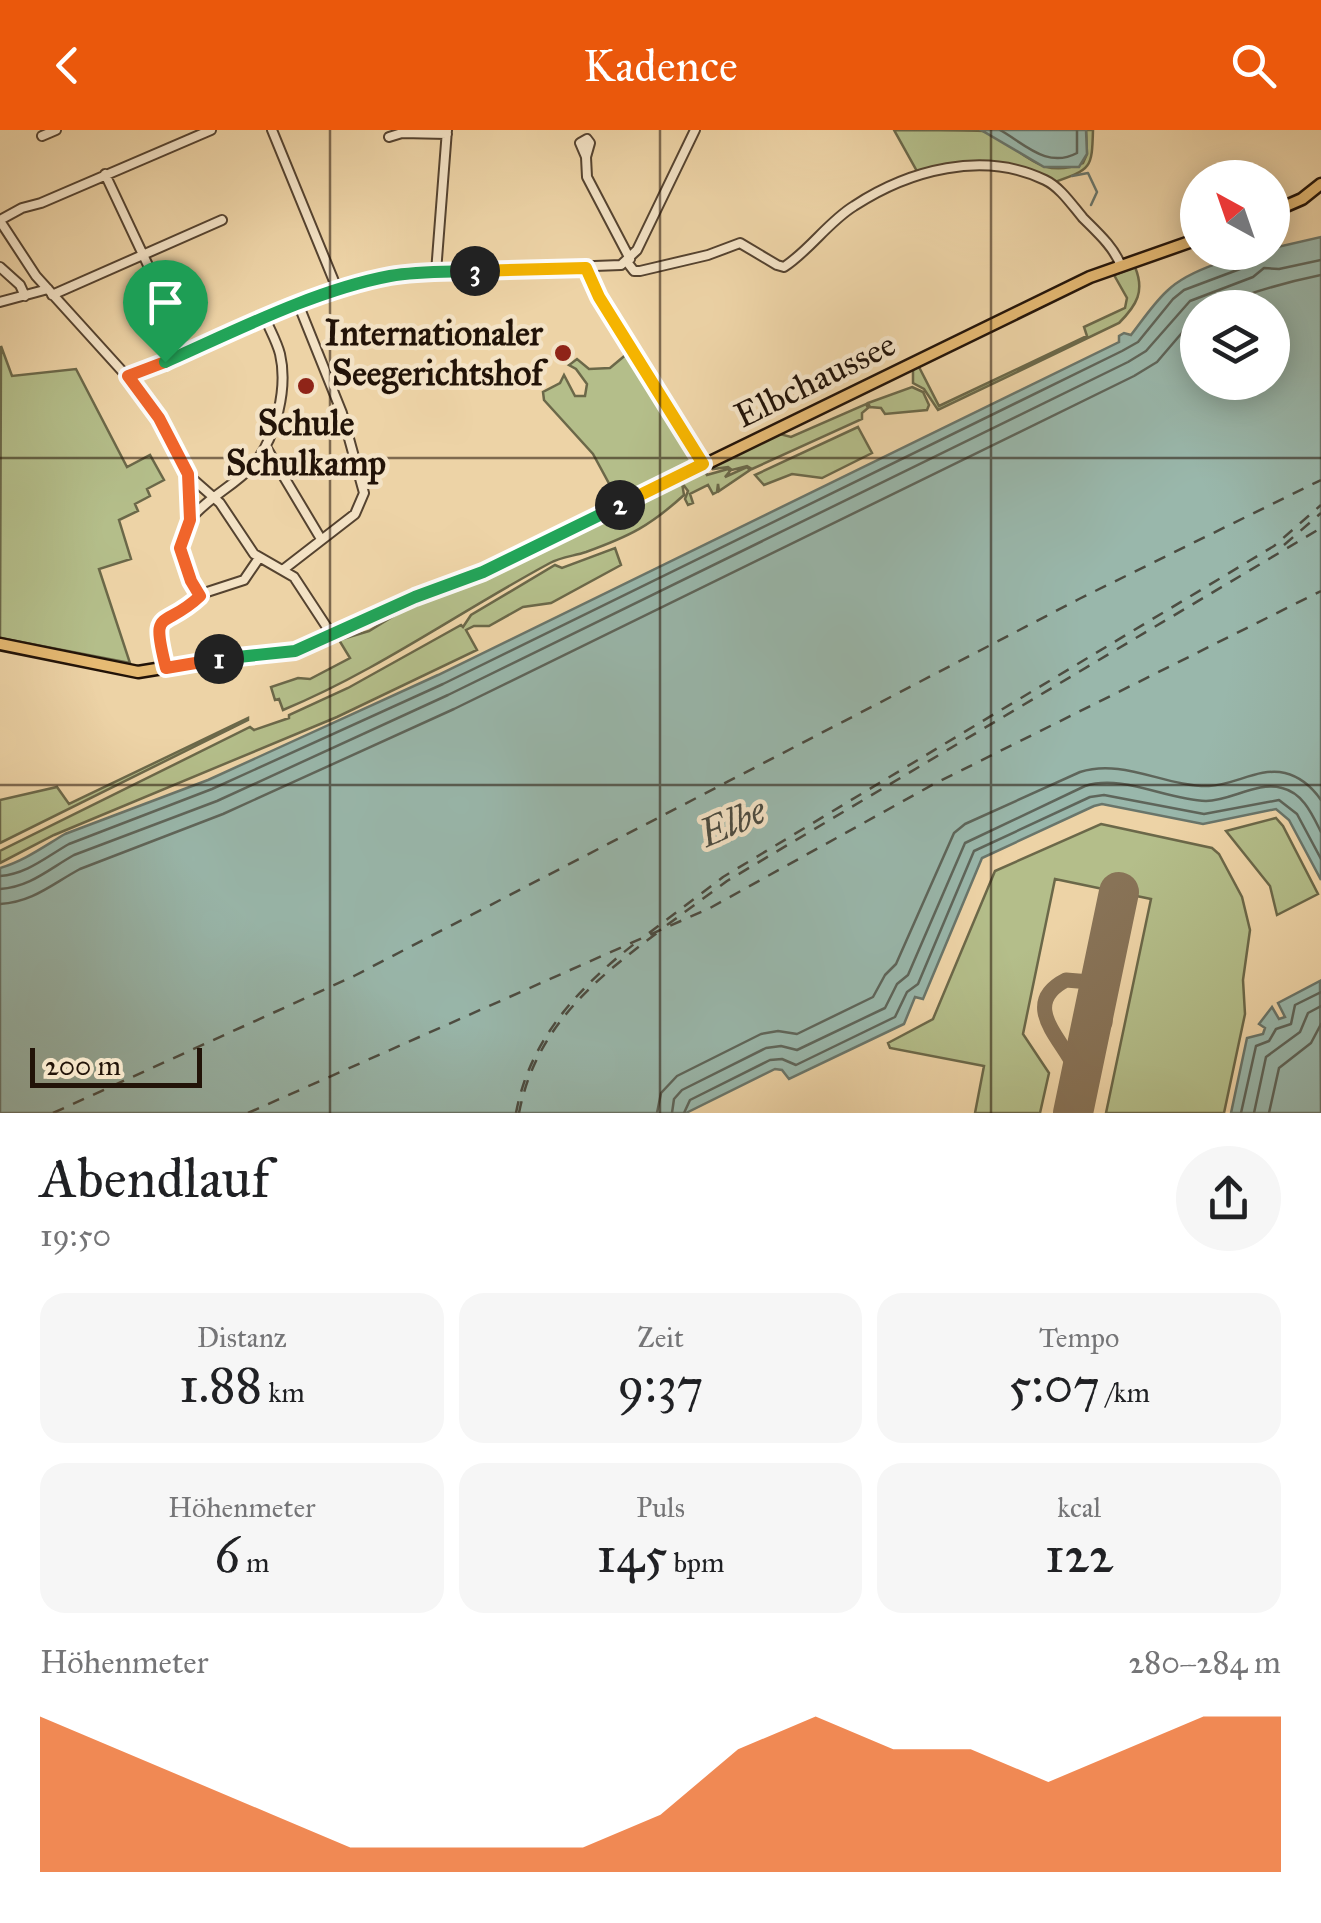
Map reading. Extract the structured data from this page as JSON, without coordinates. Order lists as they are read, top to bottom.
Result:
{
  "streets": {
    "main road": ["Elbchaussee"]
  },
  "water": ["Elbe"],
  "places": ["Internationaler Seegerichtshof", "Schule Schulkamp"],
  "scale_bar": "200 m",
  "north": "top left",
  "page": {
    "header": "Kadence",
    "pins": ["3", "2", "1"],
    "scale": "200 m",
    "heading": ["Abendlauf", "19:50"],
    "stats": [
      ["Distanz", "1.88 km"],
      ["Zeit", "9:37"],
      ["Tempo", "5:07 /km"],
      ["Höhenmeter", "6 m"],
      ["Puls", "145 bpm"],
      ["kcal", "122"]
    ],
    "chart": ["Höhenmeter", "280–284 m"]
  }
}
